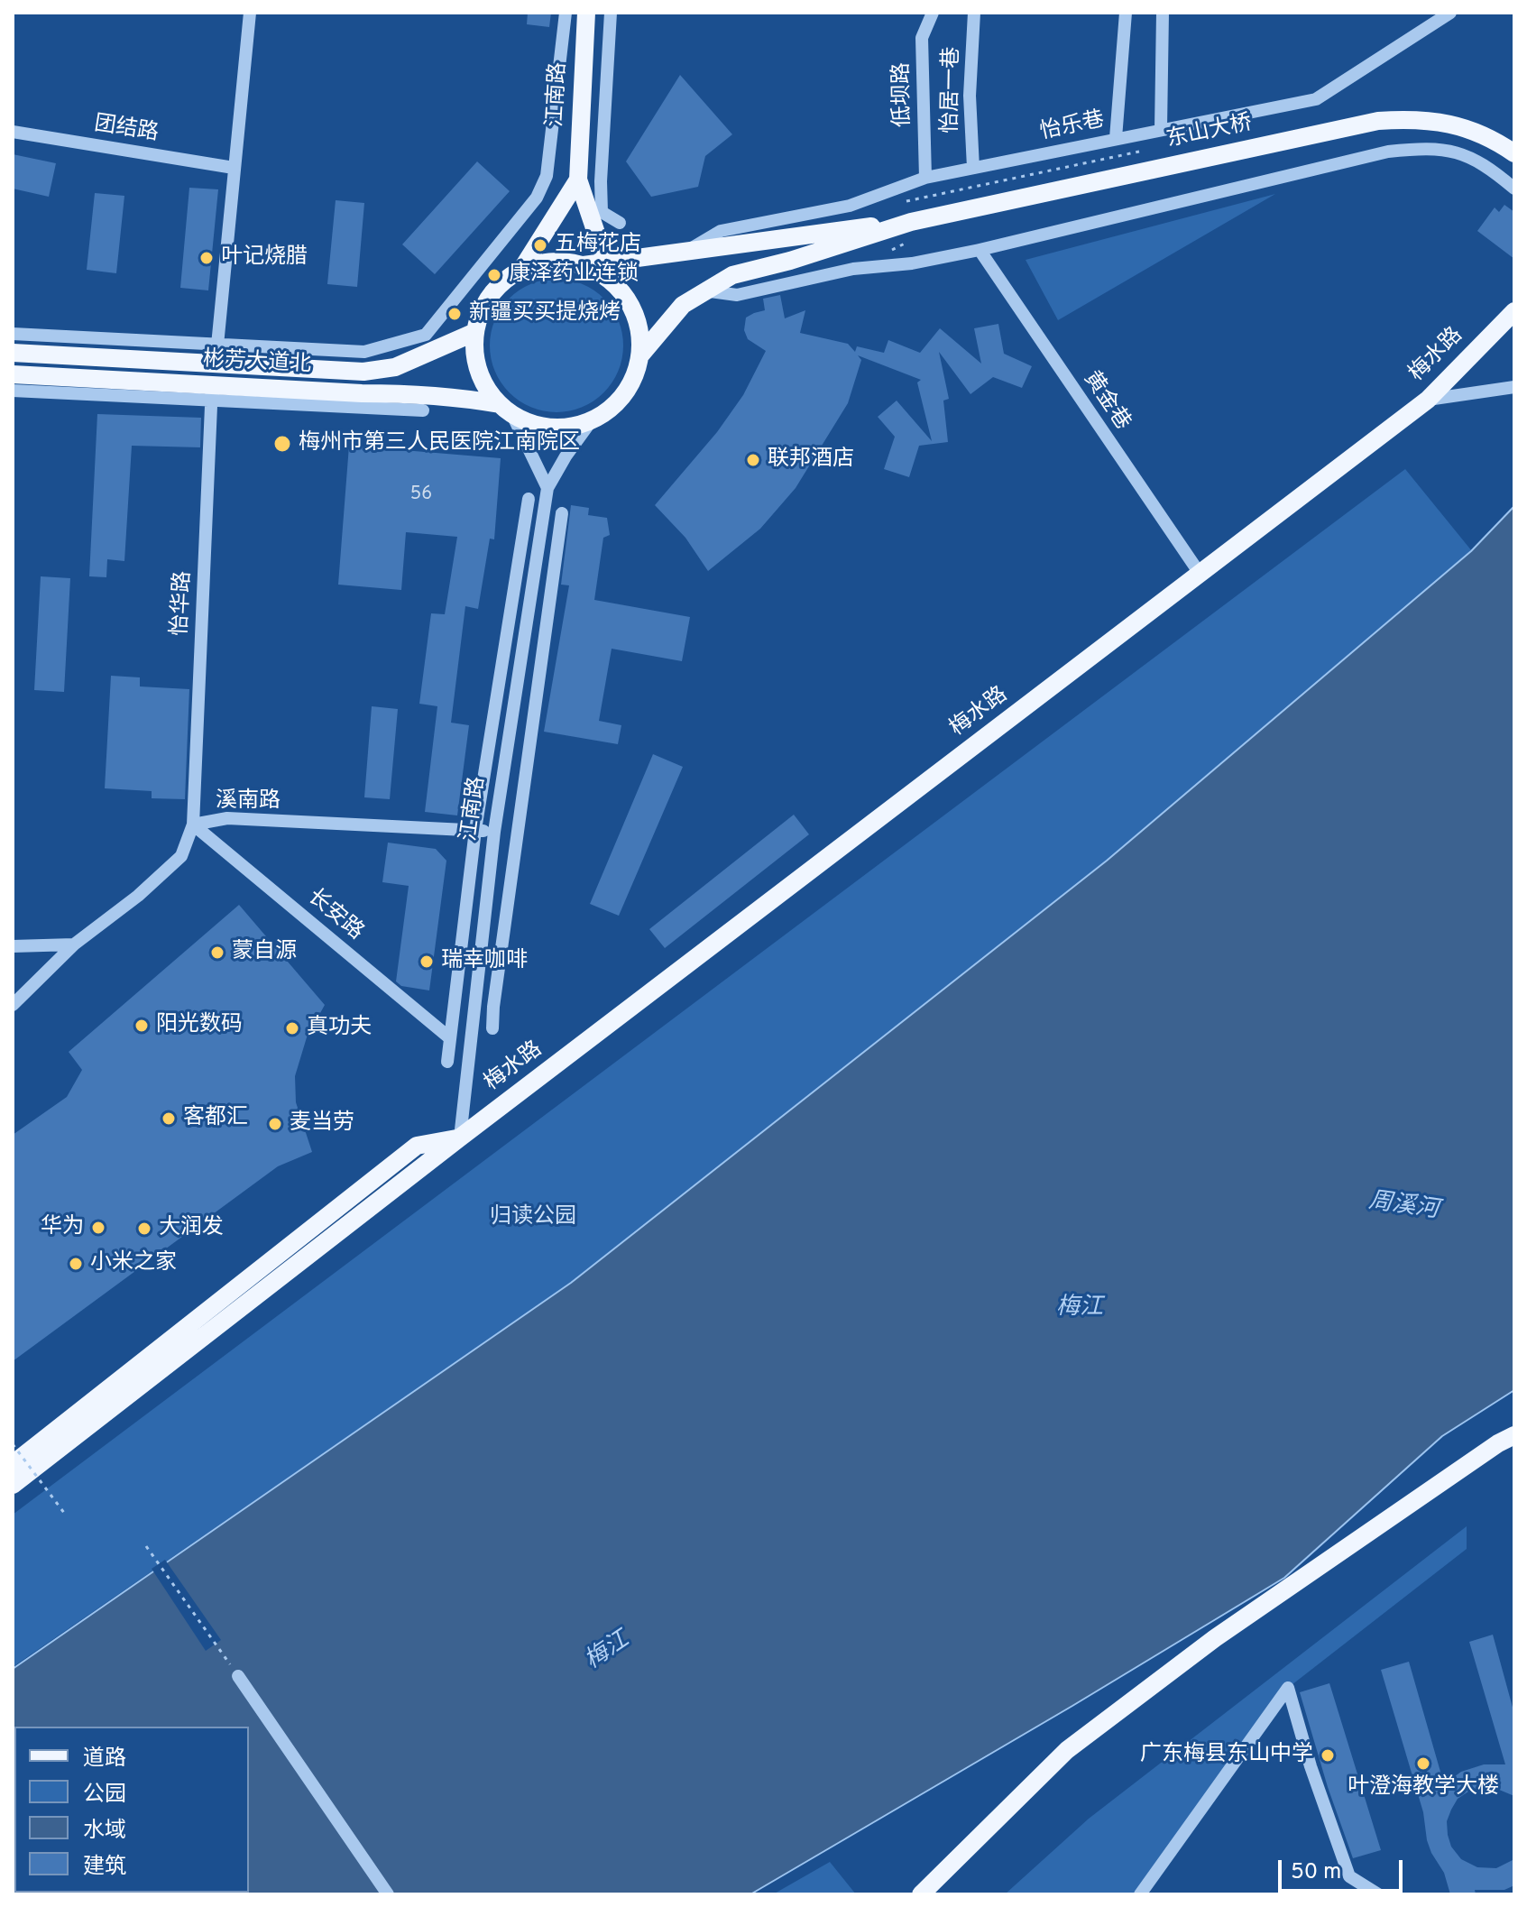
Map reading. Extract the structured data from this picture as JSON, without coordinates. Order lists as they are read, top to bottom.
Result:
{
  "streets": {
    "main road": [
      "江南路",
      "东山大桥",
      "梅水路",
      "彬芳大道北"
    ],
    "street": [
      "怡居一巷",
      "低坝路",
      "怡乐巷",
      "团结路",
      "黄金巷",
      "怡华路",
      "溪南路",
      "长安路"
    ]
  },
  "crossings": [
    ["怡居一巷", "怡乐巷"],
    ["江南路", "梅水路"],
    ["江南路", "彬芳大道北"],
    ["江南路", "溪南路"],
    ["低坝路", "怡乐巷"],
    ["梅水路", "黄金巷"],
    ["彬芳大道北", "怡华路"],
    ["怡华路", "溪南路"],
    ["怡华路", "长安路"],
    ["溪南路", "长安路"]
  ],
  "water": ["周溪河", "梅江"],
  "parks": ["归读公园"],
  "places": [
    "五梅花店",
    "叶记烧腊",
    "康泽药业连锁",
    "新疆买买提烧烤",
    "梅州市第三人民医院江南院区",
    "联邦酒店",
    "蒙自源",
    "瑞幸咖啡",
    "阳光数码",
    "真功夫",
    "客都汇",
    "麦当劳",
    "华为",
    "大润发",
    "小米之家",
    "广东梅县东山中学",
    "叶澄海教学大楼"
  ],
  "house_numbers": ["56"],
  "legend": [
    "道路",
    "公园",
    "水域",
    "建筑"
  ],
  "scale_bar": "50 m"
}
